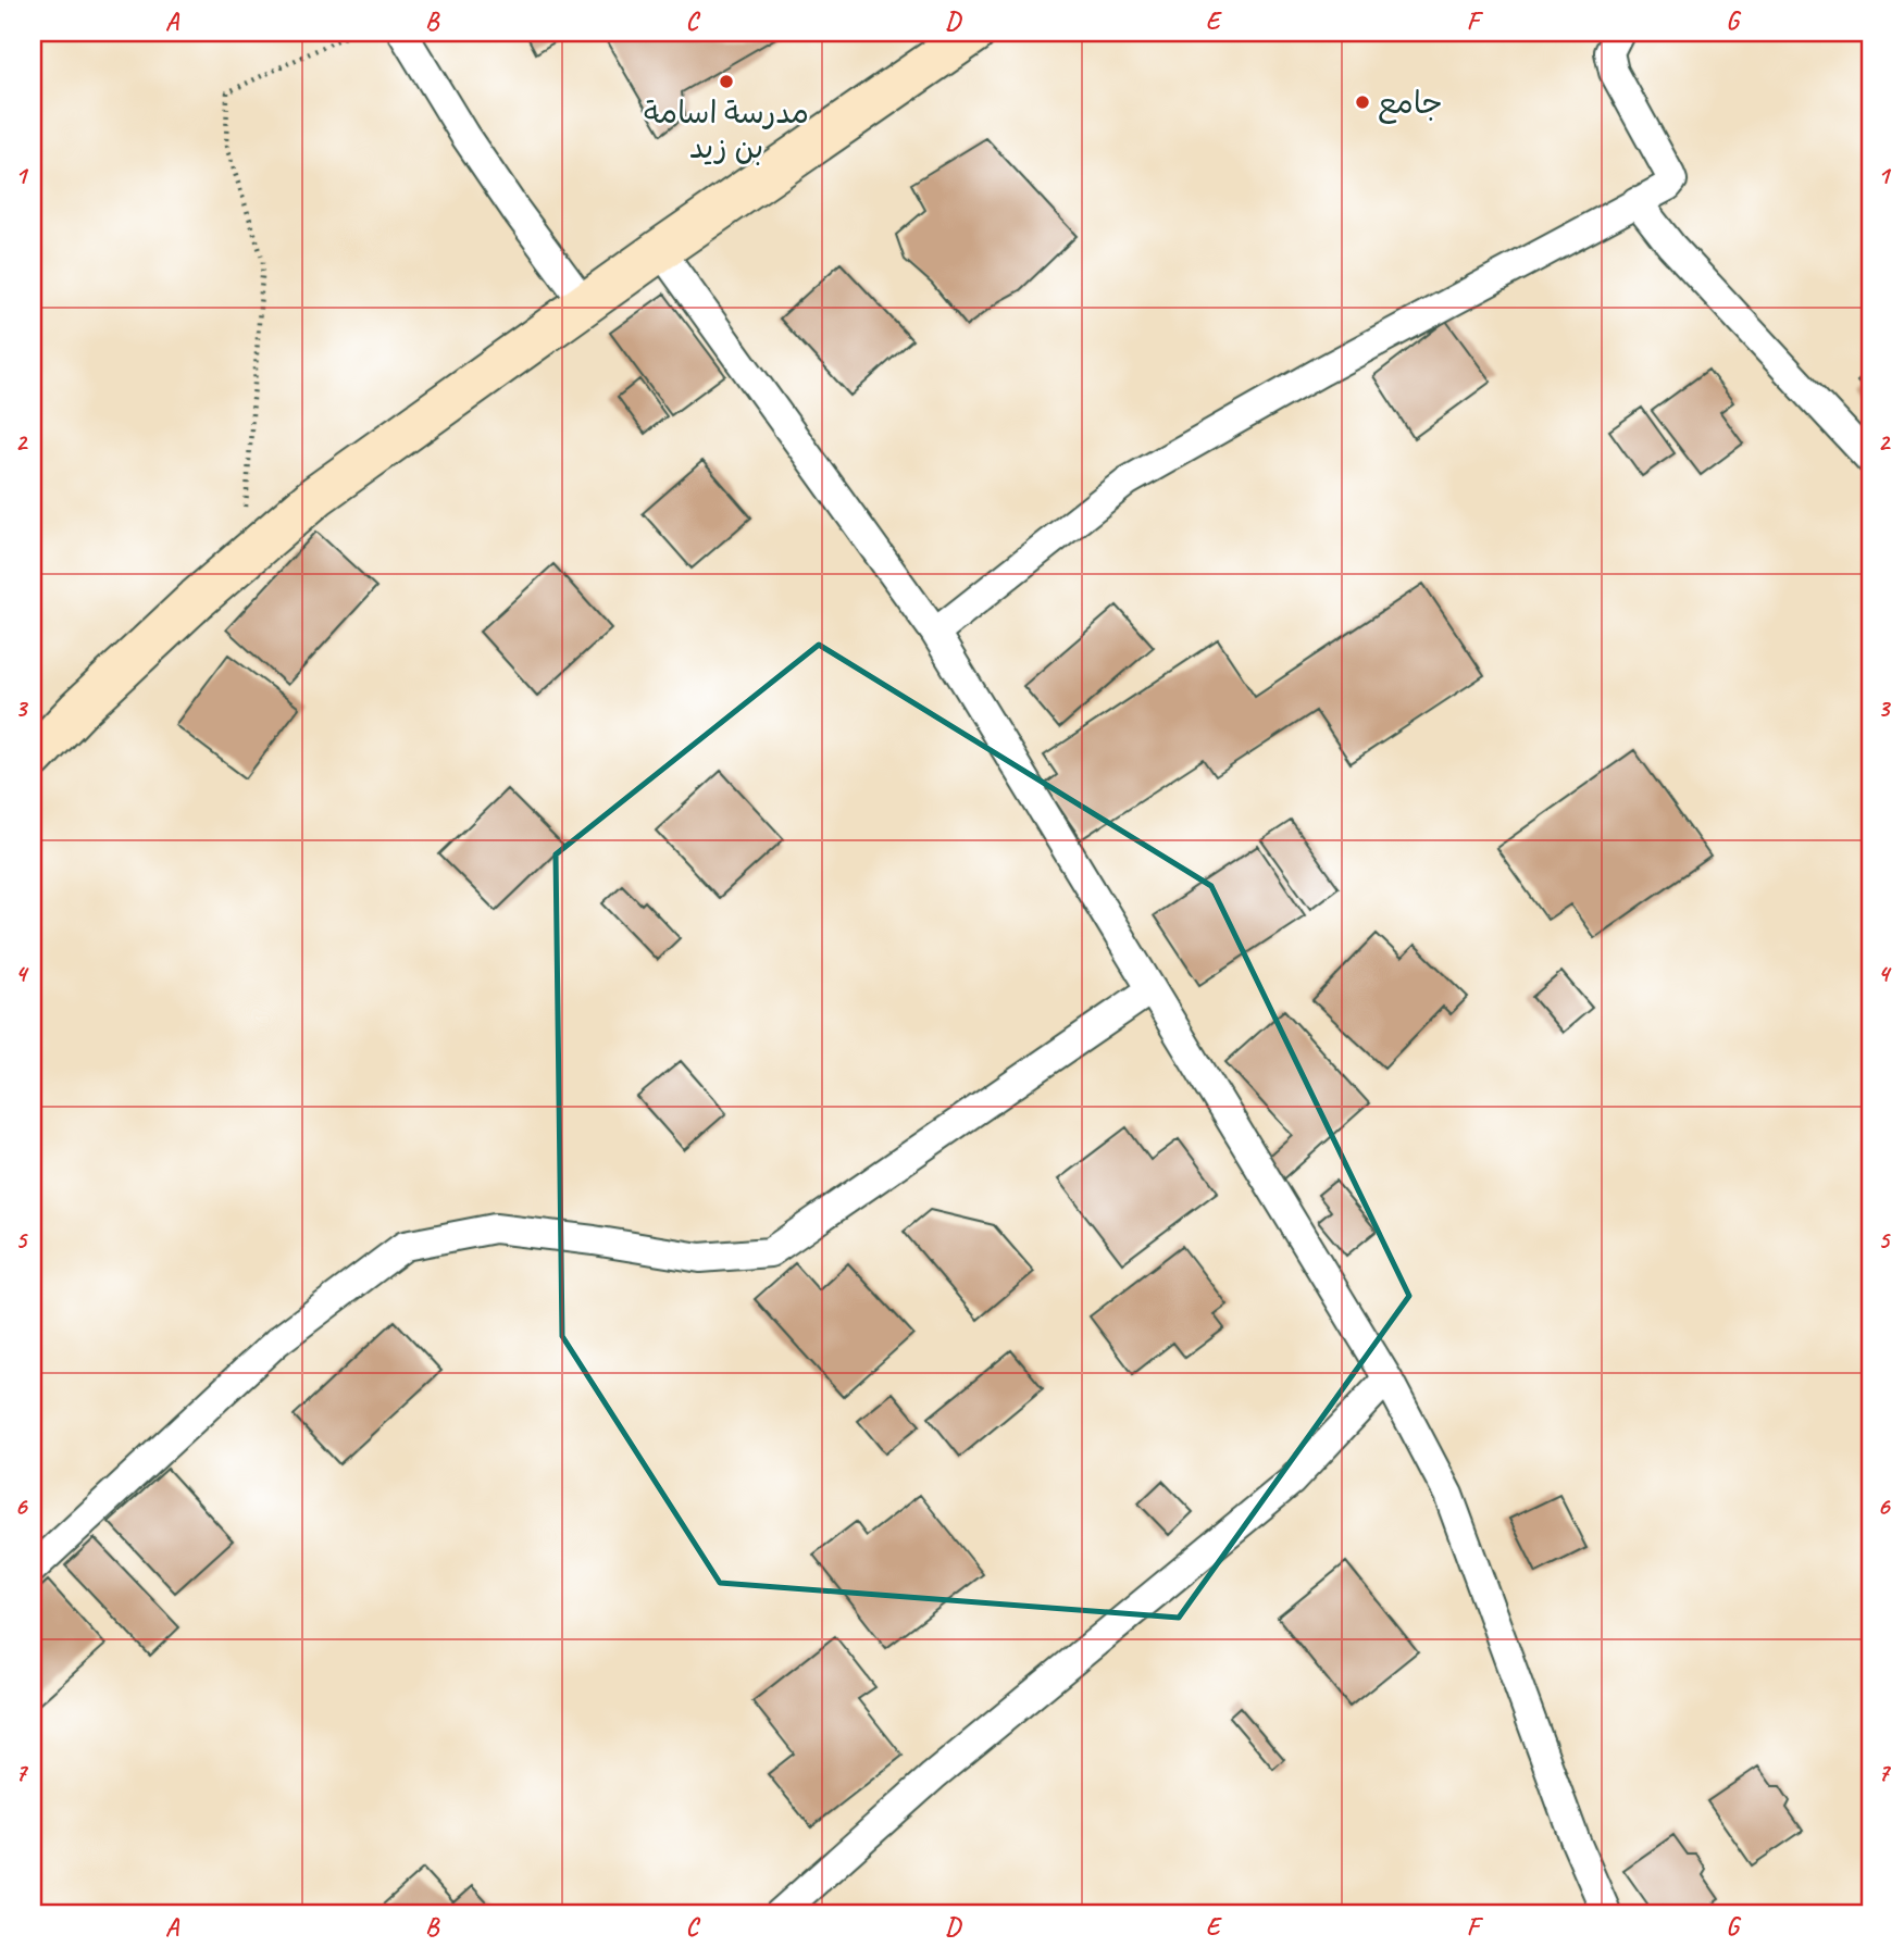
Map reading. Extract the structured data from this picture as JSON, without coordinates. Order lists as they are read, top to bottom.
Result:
{
  "places": ["مدرسة اسامة بن زيد", "جامع"],
  "grid": {
    "columns": [
      "A",
      "B",
      "C",
      "D",
      "E",
      "F",
      "G"
    ],
    "rows": [
      "1",
      "2",
      "3",
      "4",
      "5",
      "6",
      "7"
    ]
  }
}
